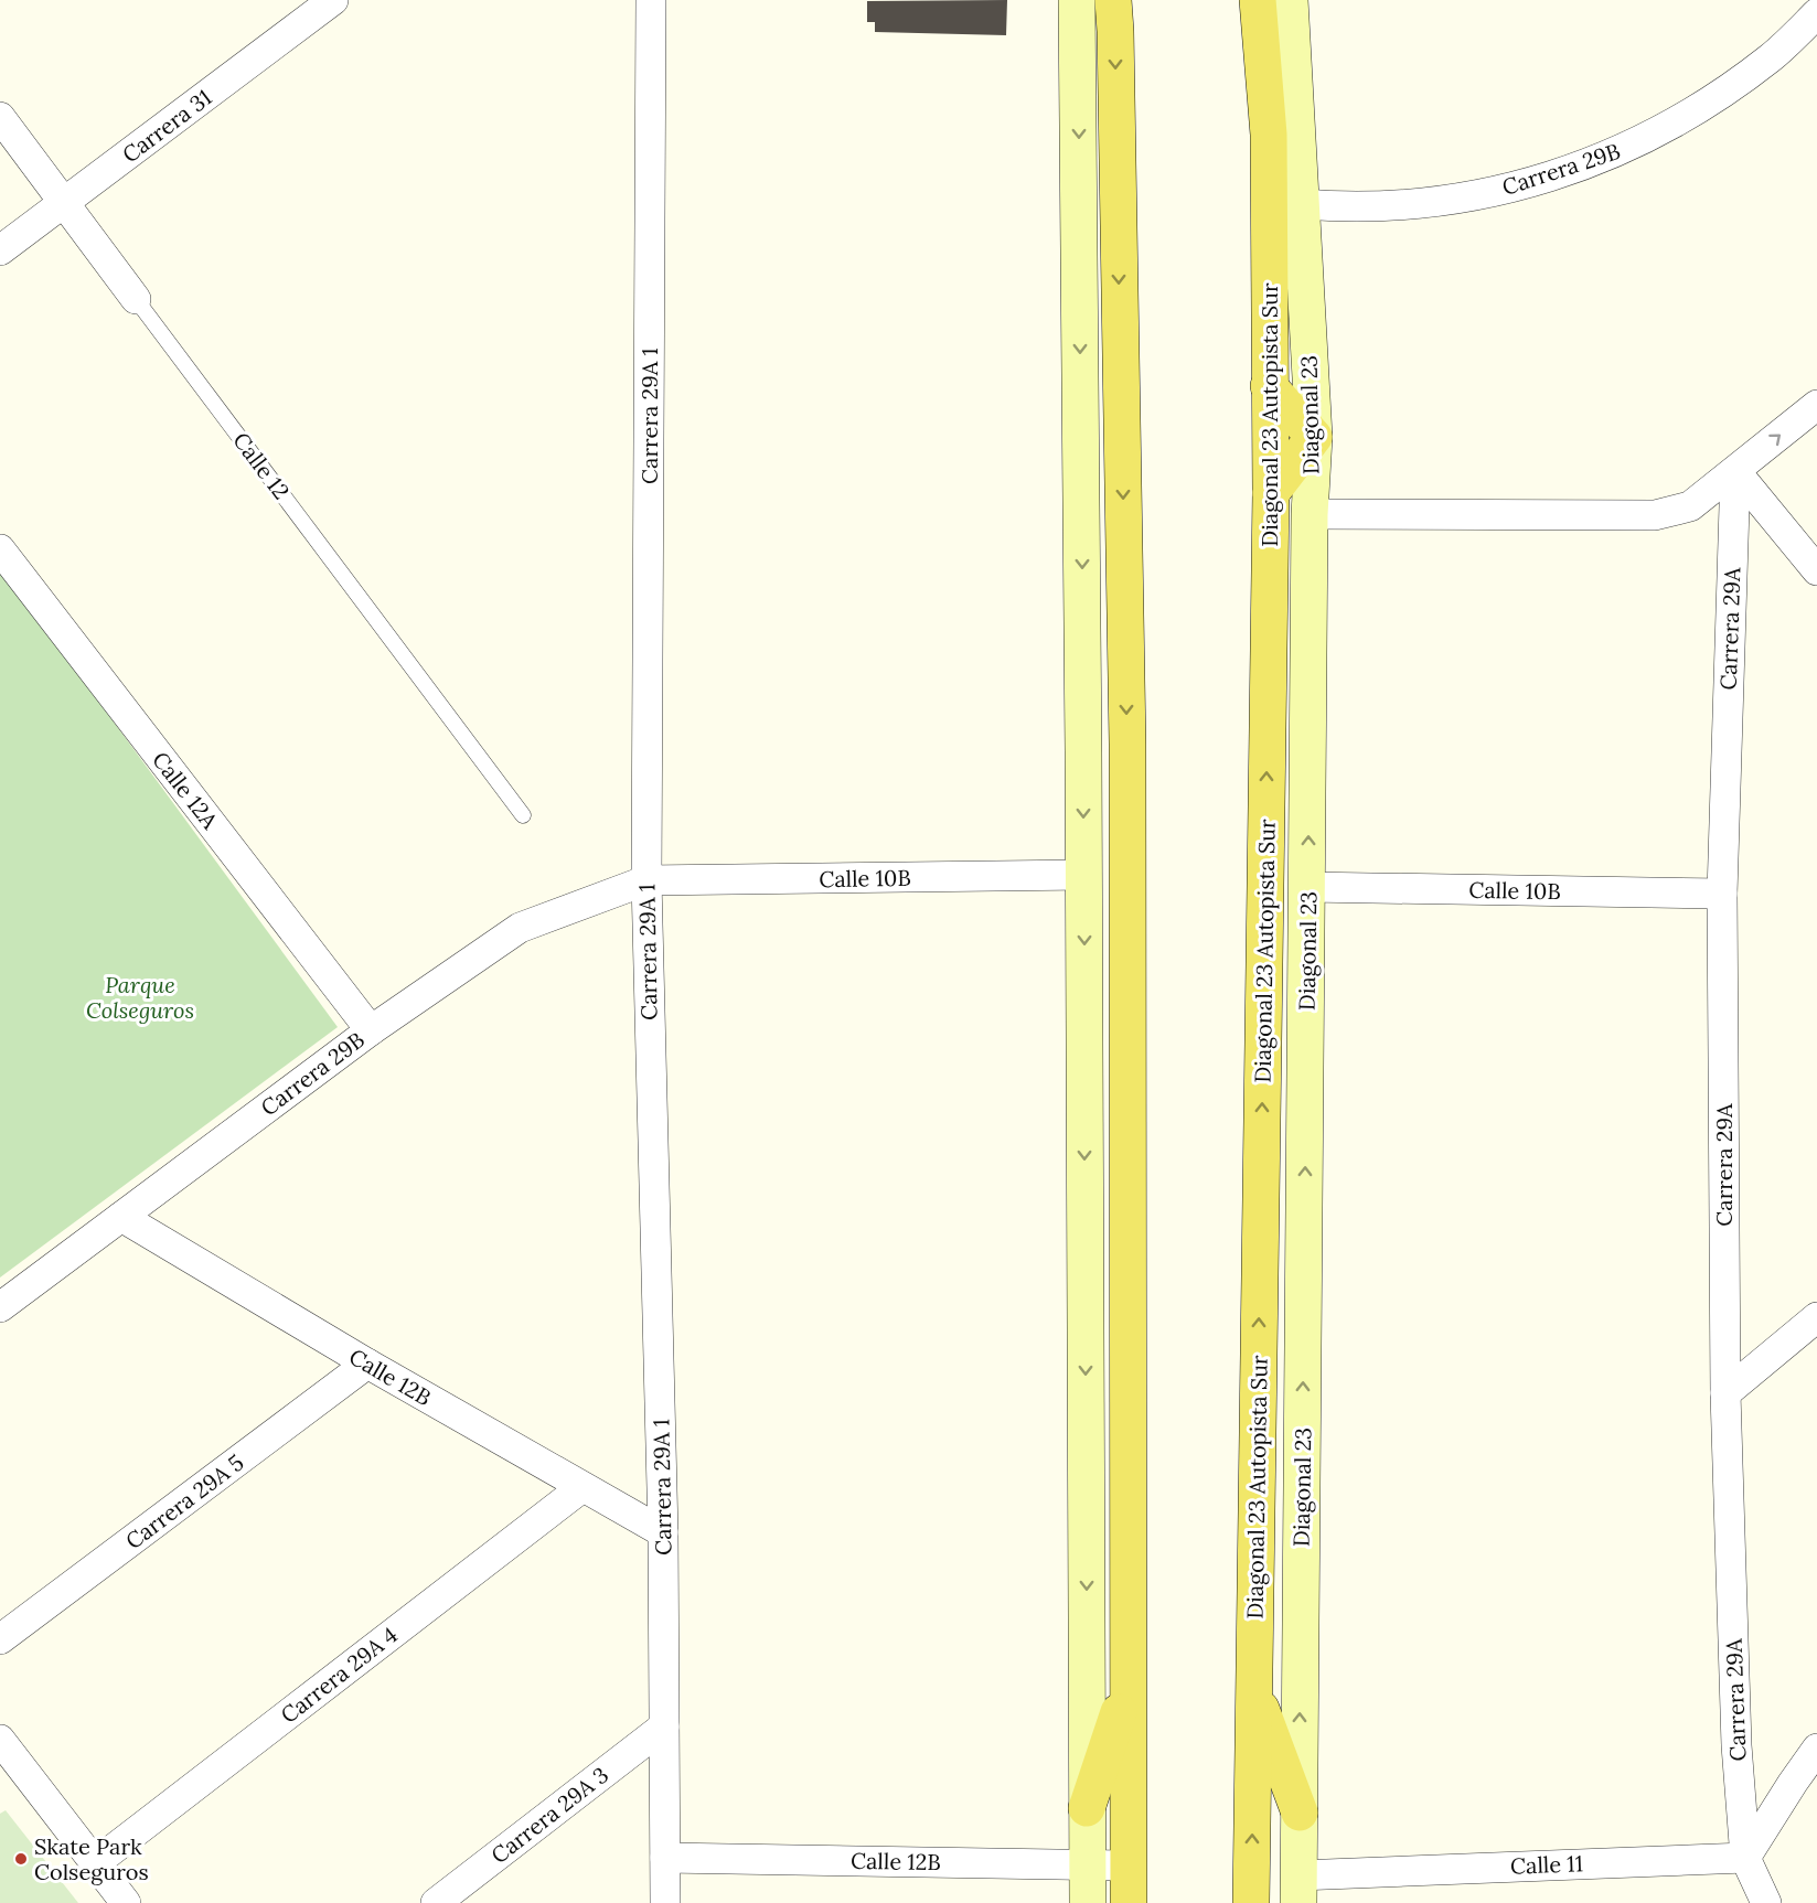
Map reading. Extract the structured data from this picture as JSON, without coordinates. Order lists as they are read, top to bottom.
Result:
{
  "streets": {
    "main road": ["Diagonal 23 Autopista Sur"],
    "street": [
      "Carrera 31",
      "Carrera 29B",
      "Diagonal 23",
      "Carrera 29A 1",
      "Calle 12",
      "Carrera 29A",
      "Calle 12A",
      "Calle 10B",
      "Calle 12B",
      "Carrera 29A 5",
      "Carrera 29A 4",
      "Carrera 29A 3",
      "Calle 11"
    ]
  },
  "crossings": [
    ["Carrera 31", "Calle 12"],
    ["Carrera 29B", "Diagonal 23"],
    ["Carrera 29B", "Carrera 29A 1"],
    ["Carrera 29B", "Calle 12A"],
    ["Carrera 29B", "Calle 10B"],
    ["Carrera 29B", "Calle 12B"],
    ["Diagonal 23", "Calle 10B"],
    ["Diagonal 23", "Calle 11"],
    ["Carrera 29A 1", "Calle 10B"],
    ["Carrera 29A 1", "Calle 12B"],
    ["Carrera 29A 1", "Carrera 29A 3"],
    ["Carrera 29A", "Calle 10B"],
    ["Carrera 29A", "Calle 11"],
    ["Calle 12B", "Carrera 29A 5"],
    ["Calle 12B", "Carrera 29A 4"]
  ],
  "parks": ["Parque Colseguros"],
  "places": ["Skate Park Colseguros"]
}
